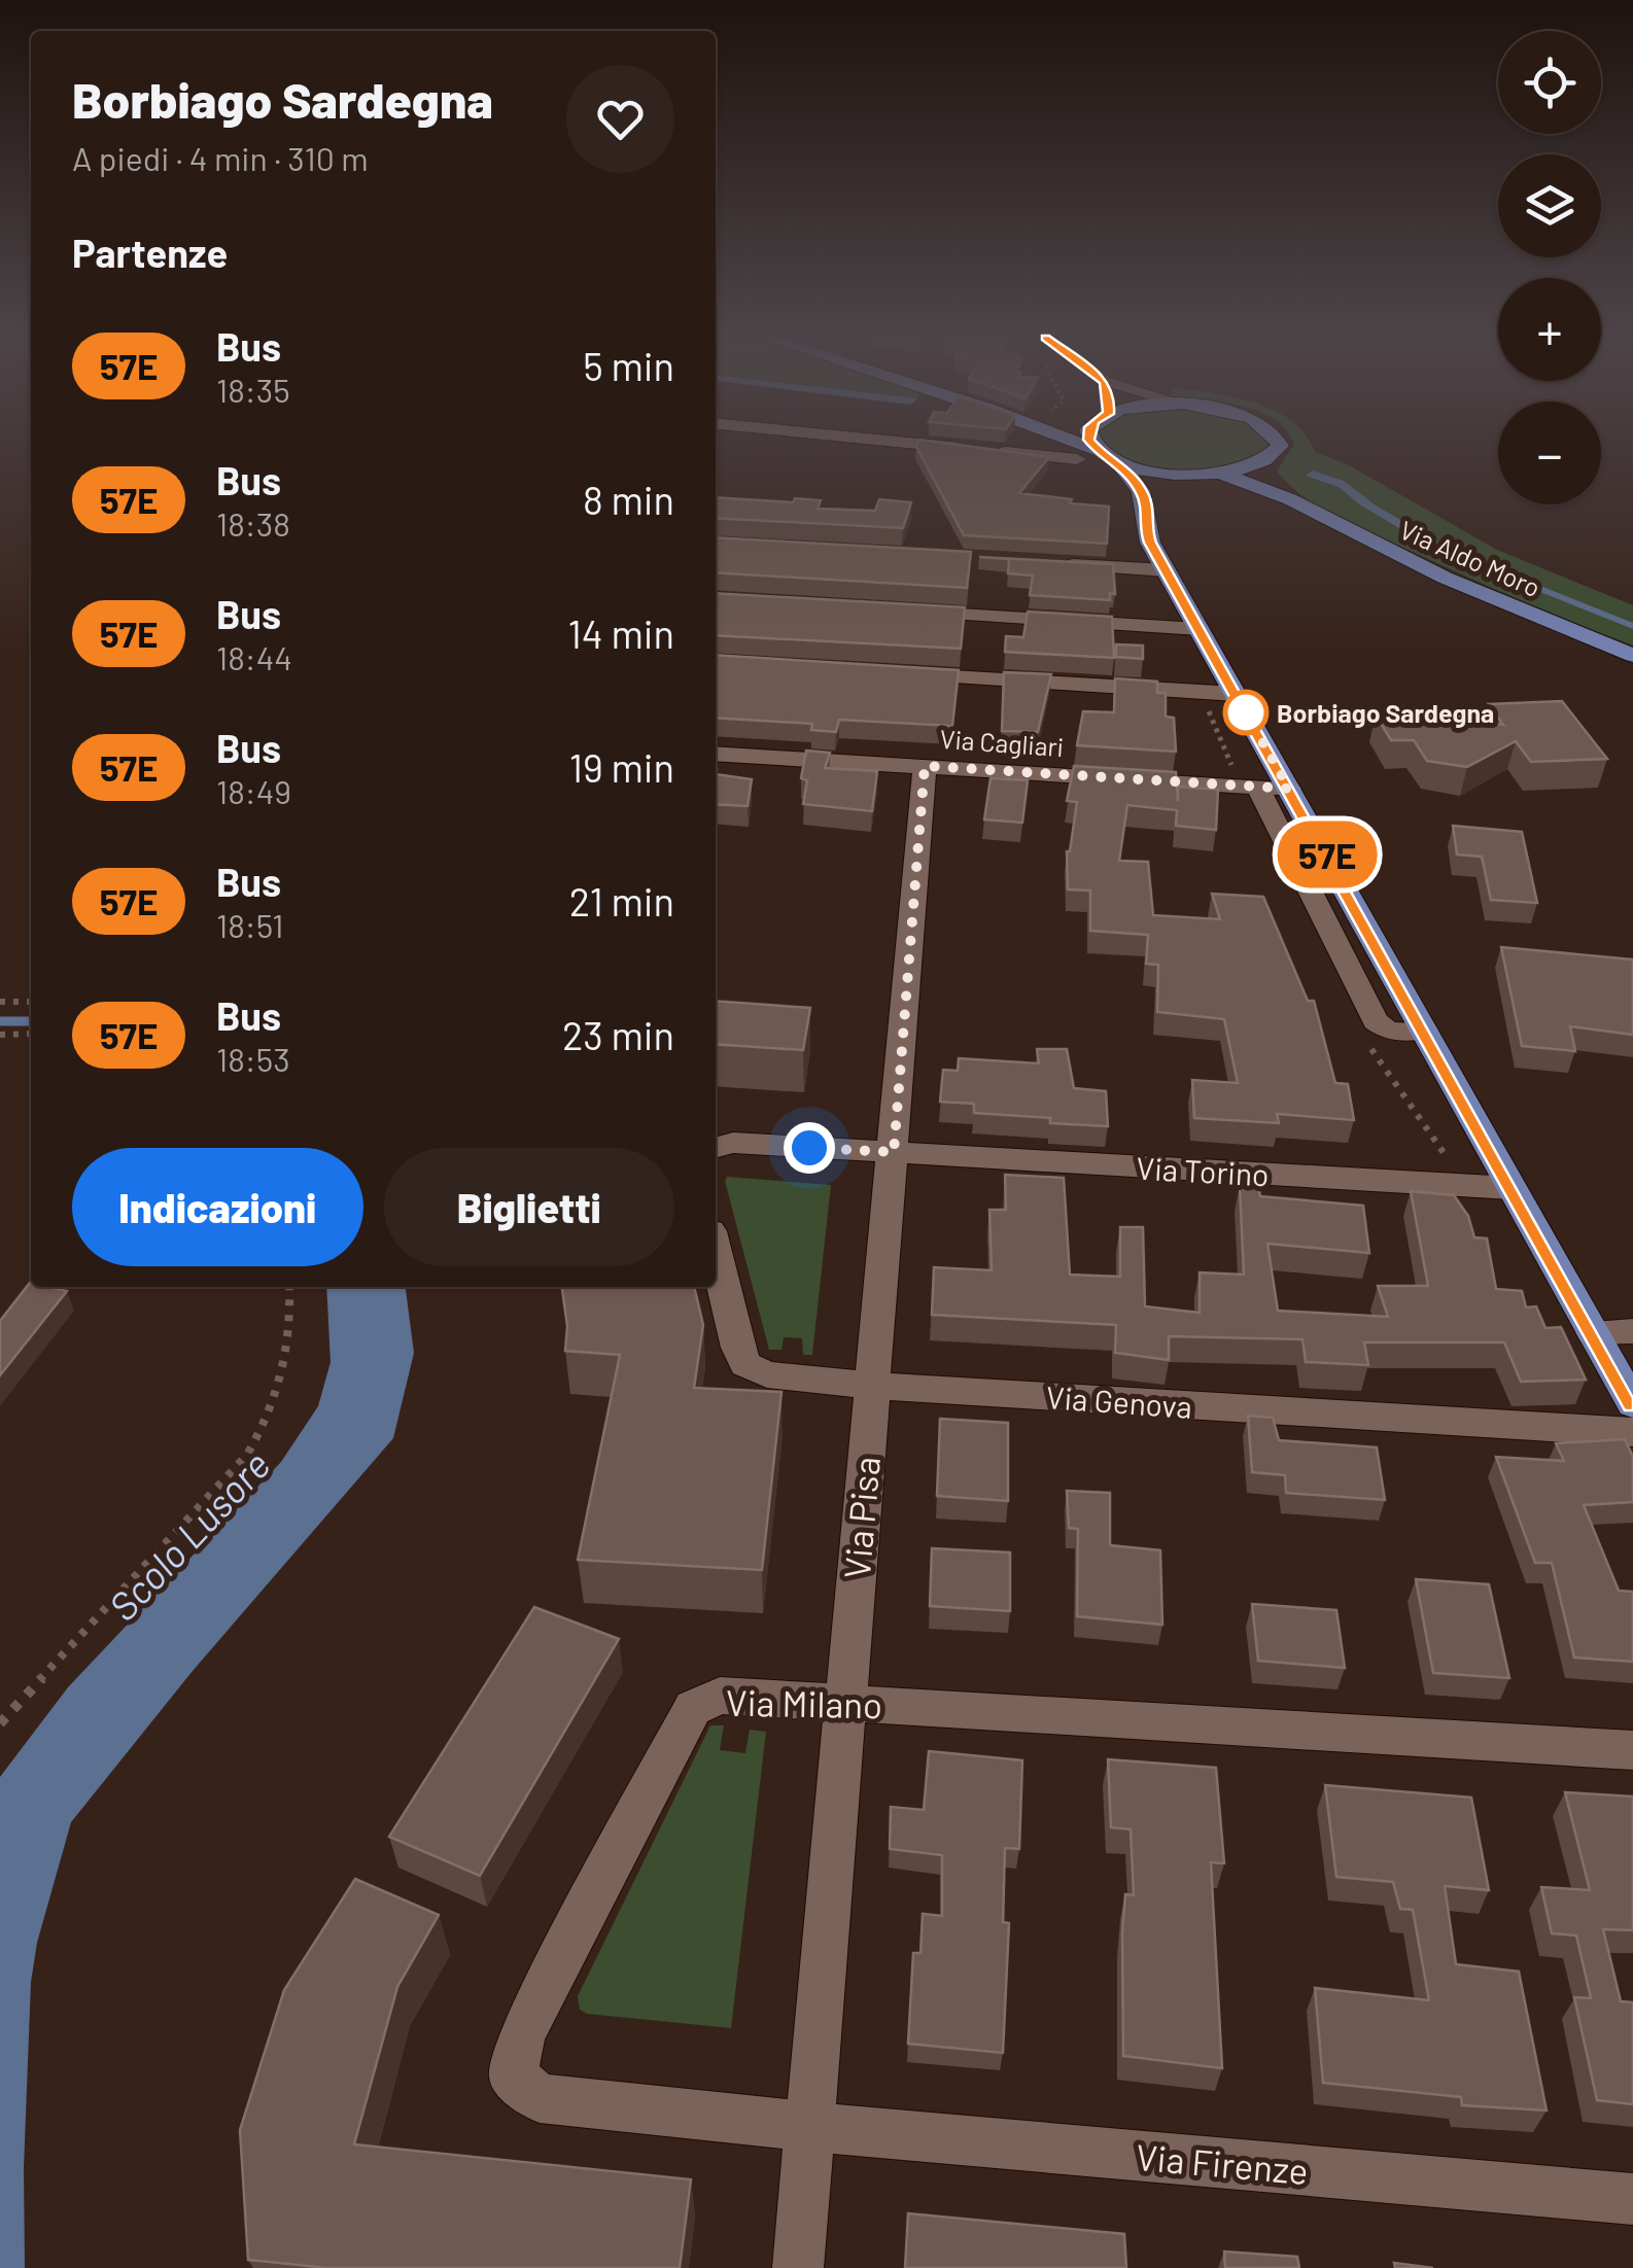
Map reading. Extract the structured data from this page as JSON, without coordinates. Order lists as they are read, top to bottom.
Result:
{
  "streets": {
    "main road": ["Via Aldo Moro"],
    "street": [
      "Via Cagliari",
      "Via Torino",
      "Via Genova",
      "Via Pisa",
      "Via Milano",
      "Via Firenze"
    ]
  },
  "crossings": [
    ["Via Cagliari", "Via Pisa"],
    ["Via Torino", "Via Pisa"],
    ["Via Genova", "Via Pisa"],
    ["Via Pisa", "Via Milano"],
    ["Via Pisa", "Via Firenze"],
    ["Via Milano", "Via Firenze"]
  ],
  "water": ["Scolo Lusore"],
  "places": ["Borbiago Sardegna"],
  "lines": ["bus line 57E"],
  "page": {
    "on_map": "57E",
    "map_buttons": ["+", "−"],
    "heading": [
      ["Borbiago Sardegna", "A piedi · 4 min · 310 m"],
      "Partenze"
    ],
    "list": [
      {
        "mark": "57E",
        "name": "Bus",
        "note": "18:35",
        "value": "5 min"
      },
      {
        "mark": "57E",
        "name": "Bus",
        "note": "18:38",
        "value": "8 min"
      },
      {
        "mark": "57E",
        "name": "Bus",
        "note": "18:44",
        "value": "14 min"
      },
      {
        "mark": "57E",
        "name": "Bus",
        "note": "18:49",
        "value": "19 min"
      },
      {
        "mark": "57E",
        "name": "Bus",
        "note": "18:51",
        "value": "21 min"
      },
      {
        "mark": "57E",
        "name": "Bus",
        "note": "18:53",
        "value": "23 min"
      }
    ],
    "buttons": ["Indicazioni", "Biglietti"]
  }
}
